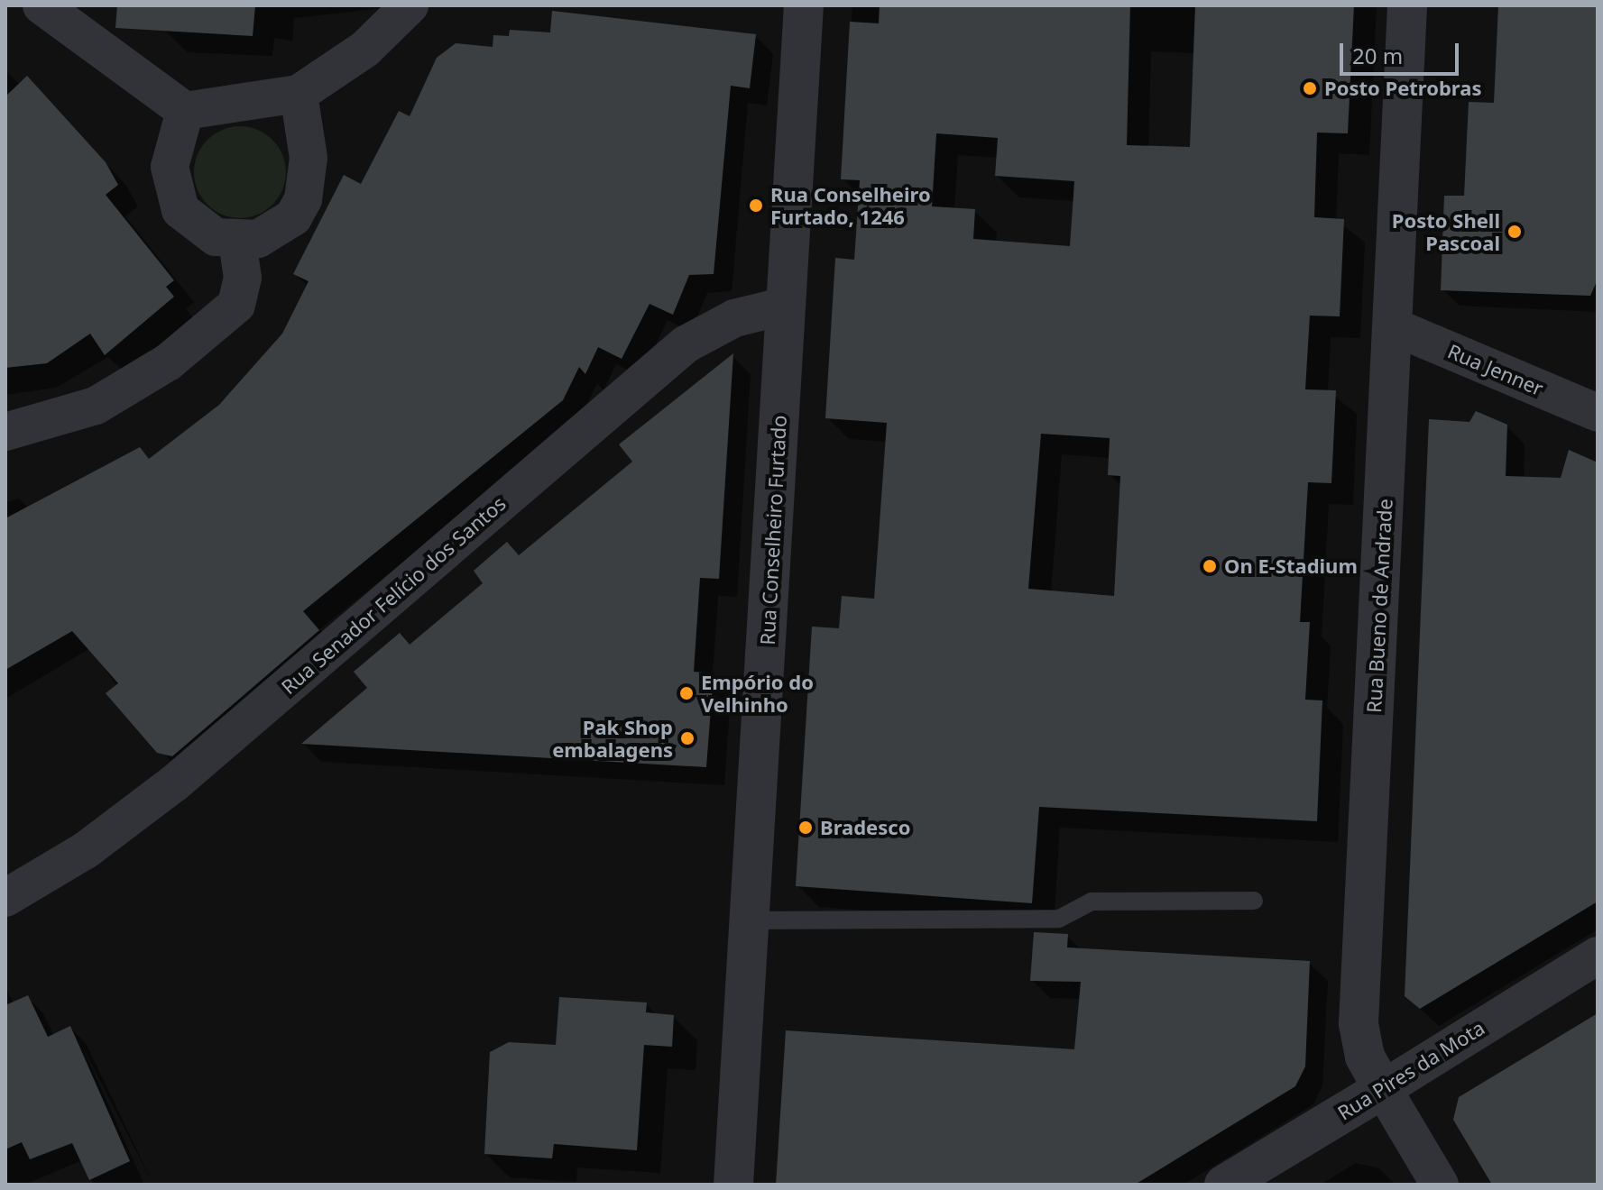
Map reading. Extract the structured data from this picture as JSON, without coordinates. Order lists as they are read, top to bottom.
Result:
{
  "streets": {
    "street": [
      "Rua Jenner",
      "Rua Conselheiro Furtado",
      "Rua Senador Felício dos Santos",
      "Rua Bueno de Andrade",
      "Rua Pires da Mota"
    ]
  },
  "crossings": [
    ["Rua Jenner", "Rua Bueno de Andrade"],
    ["Rua Conselheiro Furtado", "Rua Senador Felício dos Santos"],
    ["Rua Bueno de Andrade", "Rua Pires da Mota"]
  ],
  "places": [
    "Posto Petrobras",
    "Rua Conselheiro Furtado, 1246",
    "Posto Shell Pascoal",
    "On E-Stadium",
    "Empório do Velhinho",
    "Pak Shop embalagens",
    "Bradesco"
  ],
  "scale_bar": "20 m"
}
